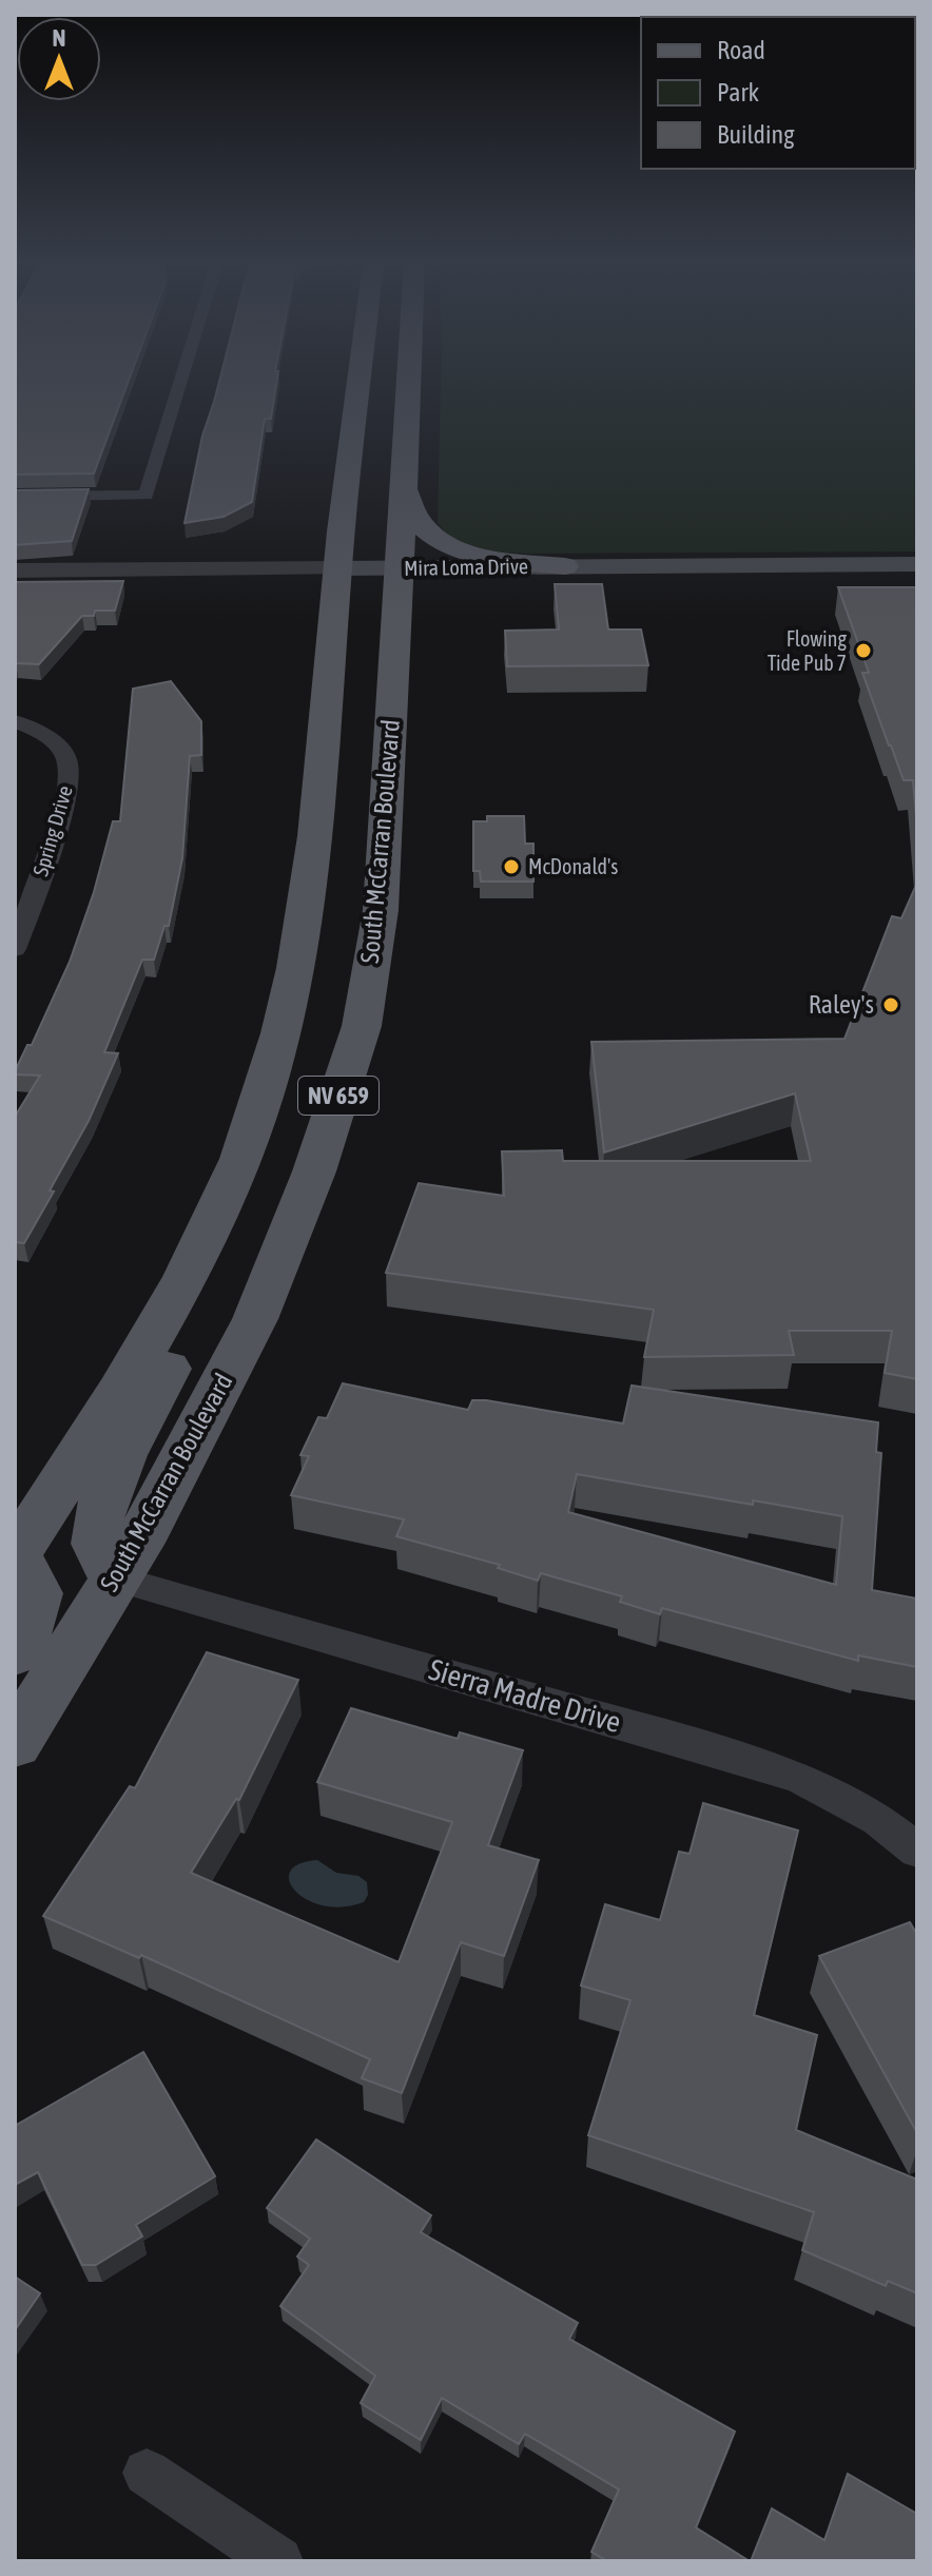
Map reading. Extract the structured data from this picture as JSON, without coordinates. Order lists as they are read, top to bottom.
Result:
{
  "streets": {
    "main road": ["Mira Loma Drive", "South McCarran Boulevard", "NV 659"],
    "street": ["Spring Drive", "Sierra Madre Drive"]
  },
  "crossings": [
    ["Mira Loma Drive", "South McCarran Boulevard"],
    ["Mira Loma Drive", "NV 659"],
    ["South McCarran Boulevard", "Sierra Madre Drive"]
  ],
  "places": ["Flowing Tide Pub 7", "McDonald's", "Raley's"],
  "legend": ["Road", "Park", "Building"],
  "north": "top"
}
